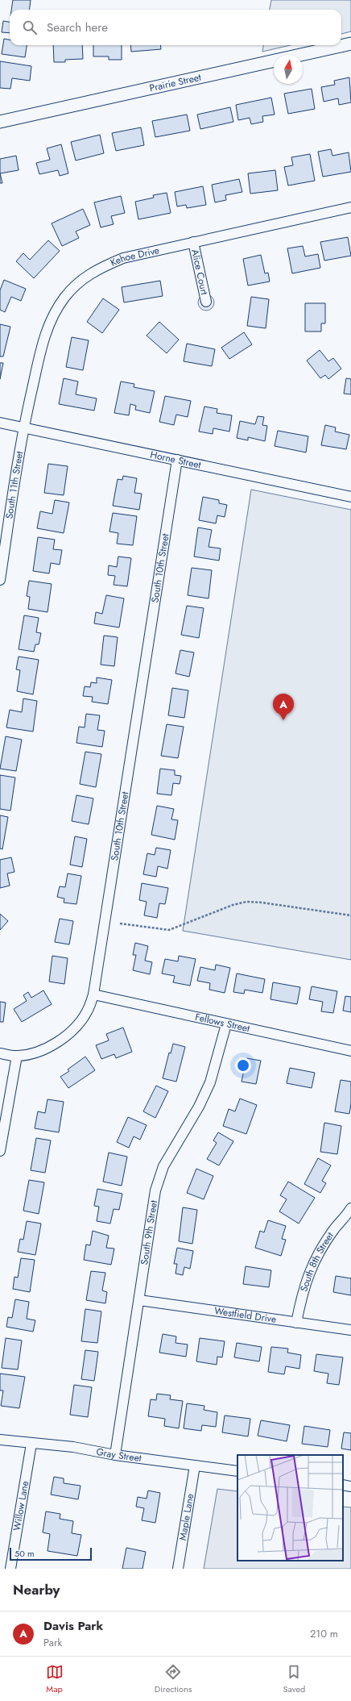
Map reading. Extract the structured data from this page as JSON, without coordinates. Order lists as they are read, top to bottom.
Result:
{
  "streets": {
    "street": [
      "Prairie Street",
      "Kehoe Drive",
      "Alice Court",
      "Horne Street",
      "South 11th Street",
      "South 10th Street",
      "Fellows Street",
      "South 9th Street",
      "South 8th Street",
      "Westfield Drive",
      "Gray Street",
      "Willow Lane",
      "Maple Lane"
    ]
  },
  "crossings": [
    ["Kehoe Drive", "Alice Court"],
    ["Kehoe Drive", "Horne Street"],
    ["Kehoe Drive", "South 11th Street"],
    ["Horne Street", "South 11th Street"],
    ["Horne Street", "South 10th Street"],
    ["South 10th Street", "Fellows Street"],
    ["Fellows Street", "South 9th Street"],
    ["South 9th Street", "Westfield Drive"],
    ["South 9th Street", "Gray Street"],
    ["South 8th Street", "Westfield Drive"],
    ["Gray Street", "Willow Lane"],
    ["Gray Street", "Maple Lane"]
  ],
  "scale_bar": "50 m",
  "north": "top",
  "page": {
    "search": "Search here",
    "pins": "A",
    "scale": "50 m",
    "heading": "Nearby",
    "list": [
      {
        "mark": "A",
        "name": "Davis Park",
        "note": "Park",
        "value": "210 m"
      }
    ],
    "nav": ["Map", "Directions", "Saved"]
  }
}
